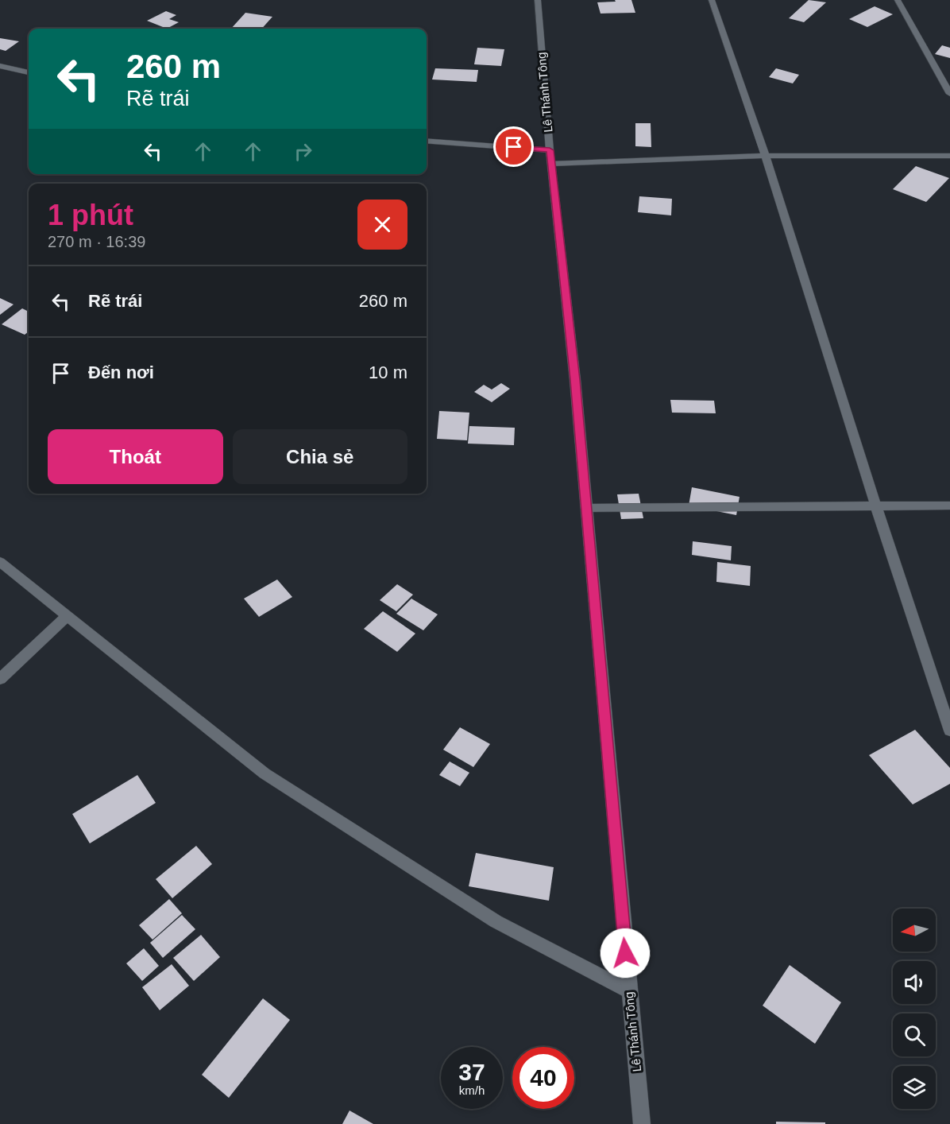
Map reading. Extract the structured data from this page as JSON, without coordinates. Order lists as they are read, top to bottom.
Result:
{
  "streets": {
    "street": ["Lê Thánh Tông"]
  },
  "north": "left",
  "page": {
    "turn": ["260 m", "Rẽ trái"],
    "heading": ["1 phút", "270 m · 16:39"],
    "list": [
      {
        "name": "Rẽ trái",
        "value": "260 m"
      },
      {
        "name": "Đến nơi",
        "value": "10 m"
      }
    ],
    "buttons": ["Thoát", "Chia sẻ"],
    "speed": "37 km/h",
    "limit": "40"
  }
}
